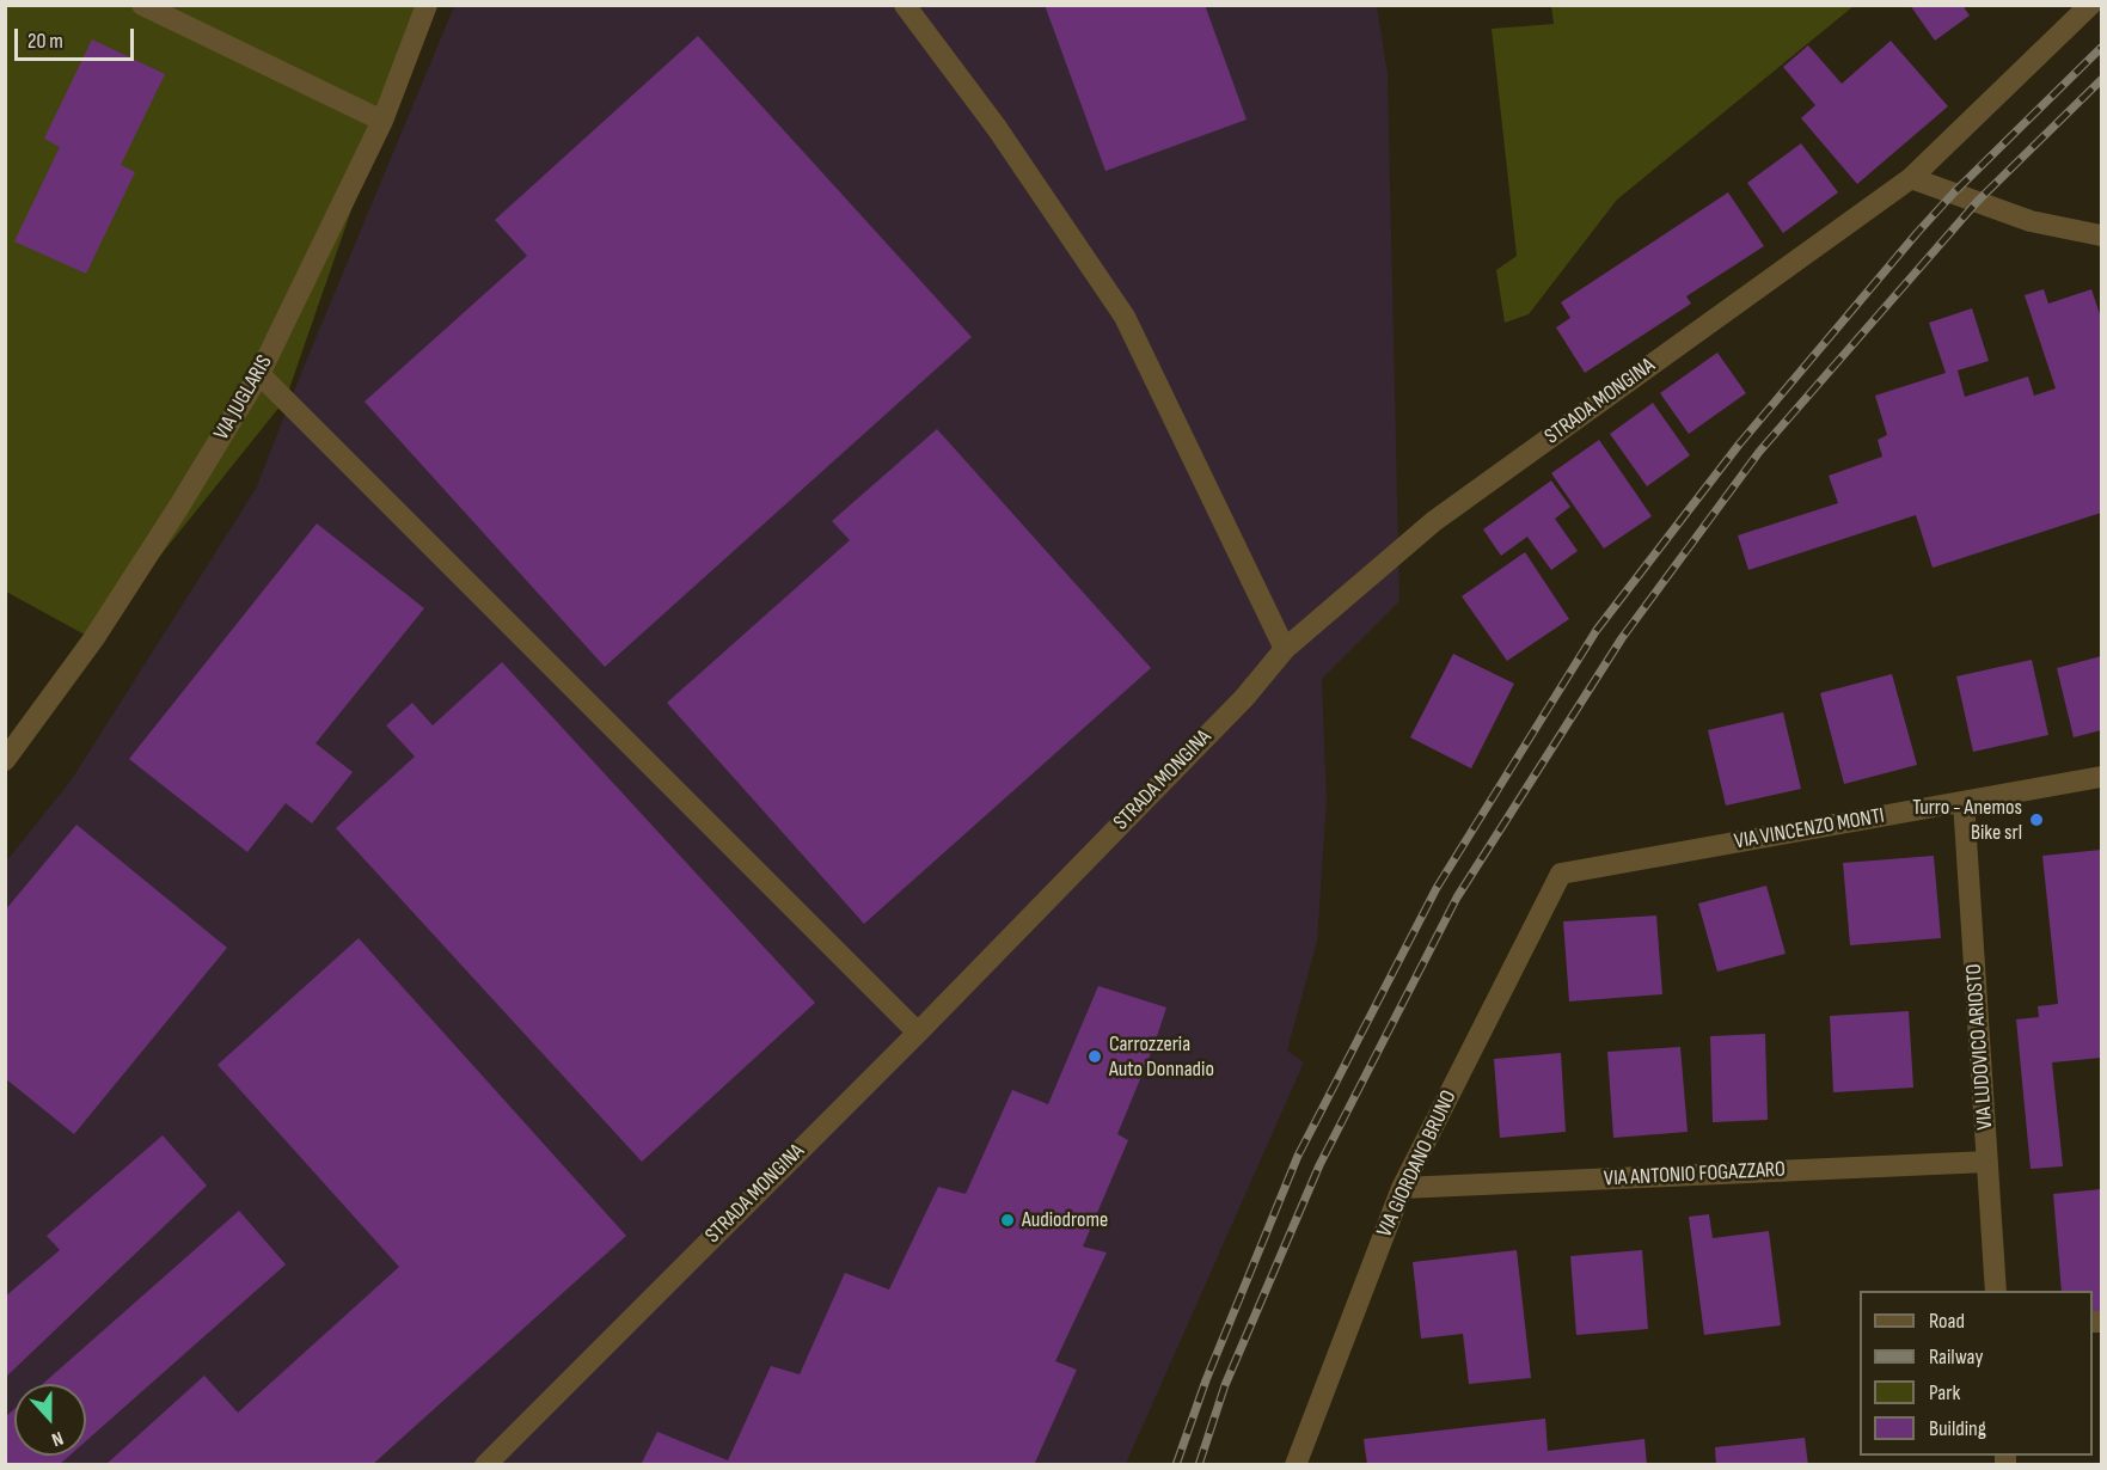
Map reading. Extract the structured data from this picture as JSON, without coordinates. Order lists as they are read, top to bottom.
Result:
{
  "streets": {
    "street": [
      "VIA JUGLARIS",
      "STRADA MONGINA",
      "VIA VINCENZO MONTI",
      "VIA LUDOVICO ARIOSTO",
      "VIA GIORDANO BRUNO",
      "VIA ANTONIO FOGAZZARO"
    ]
  },
  "crossings": [
    ["VIA VINCENZO MONTI", "VIA LUDOVICO ARIOSTO"],
    ["VIA VINCENZO MONTI", "VIA GIORDANO BRUNO"],
    ["VIA LUDOVICO ARIOSTO", "VIA ANTONIO FOGAZZARO"],
    ["VIA GIORDANO BRUNO", "VIA ANTONIO FOGAZZARO"]
  ],
  "places": ["Turro - Anemos Bike srl", "Carrozzeria Auto Donnadio", "Audiodrome"],
  "legend": [
    "Road",
    "Railway",
    "Park",
    "Building"
  ],
  "scale_bar": "20 m",
  "north": "bottom"
}
